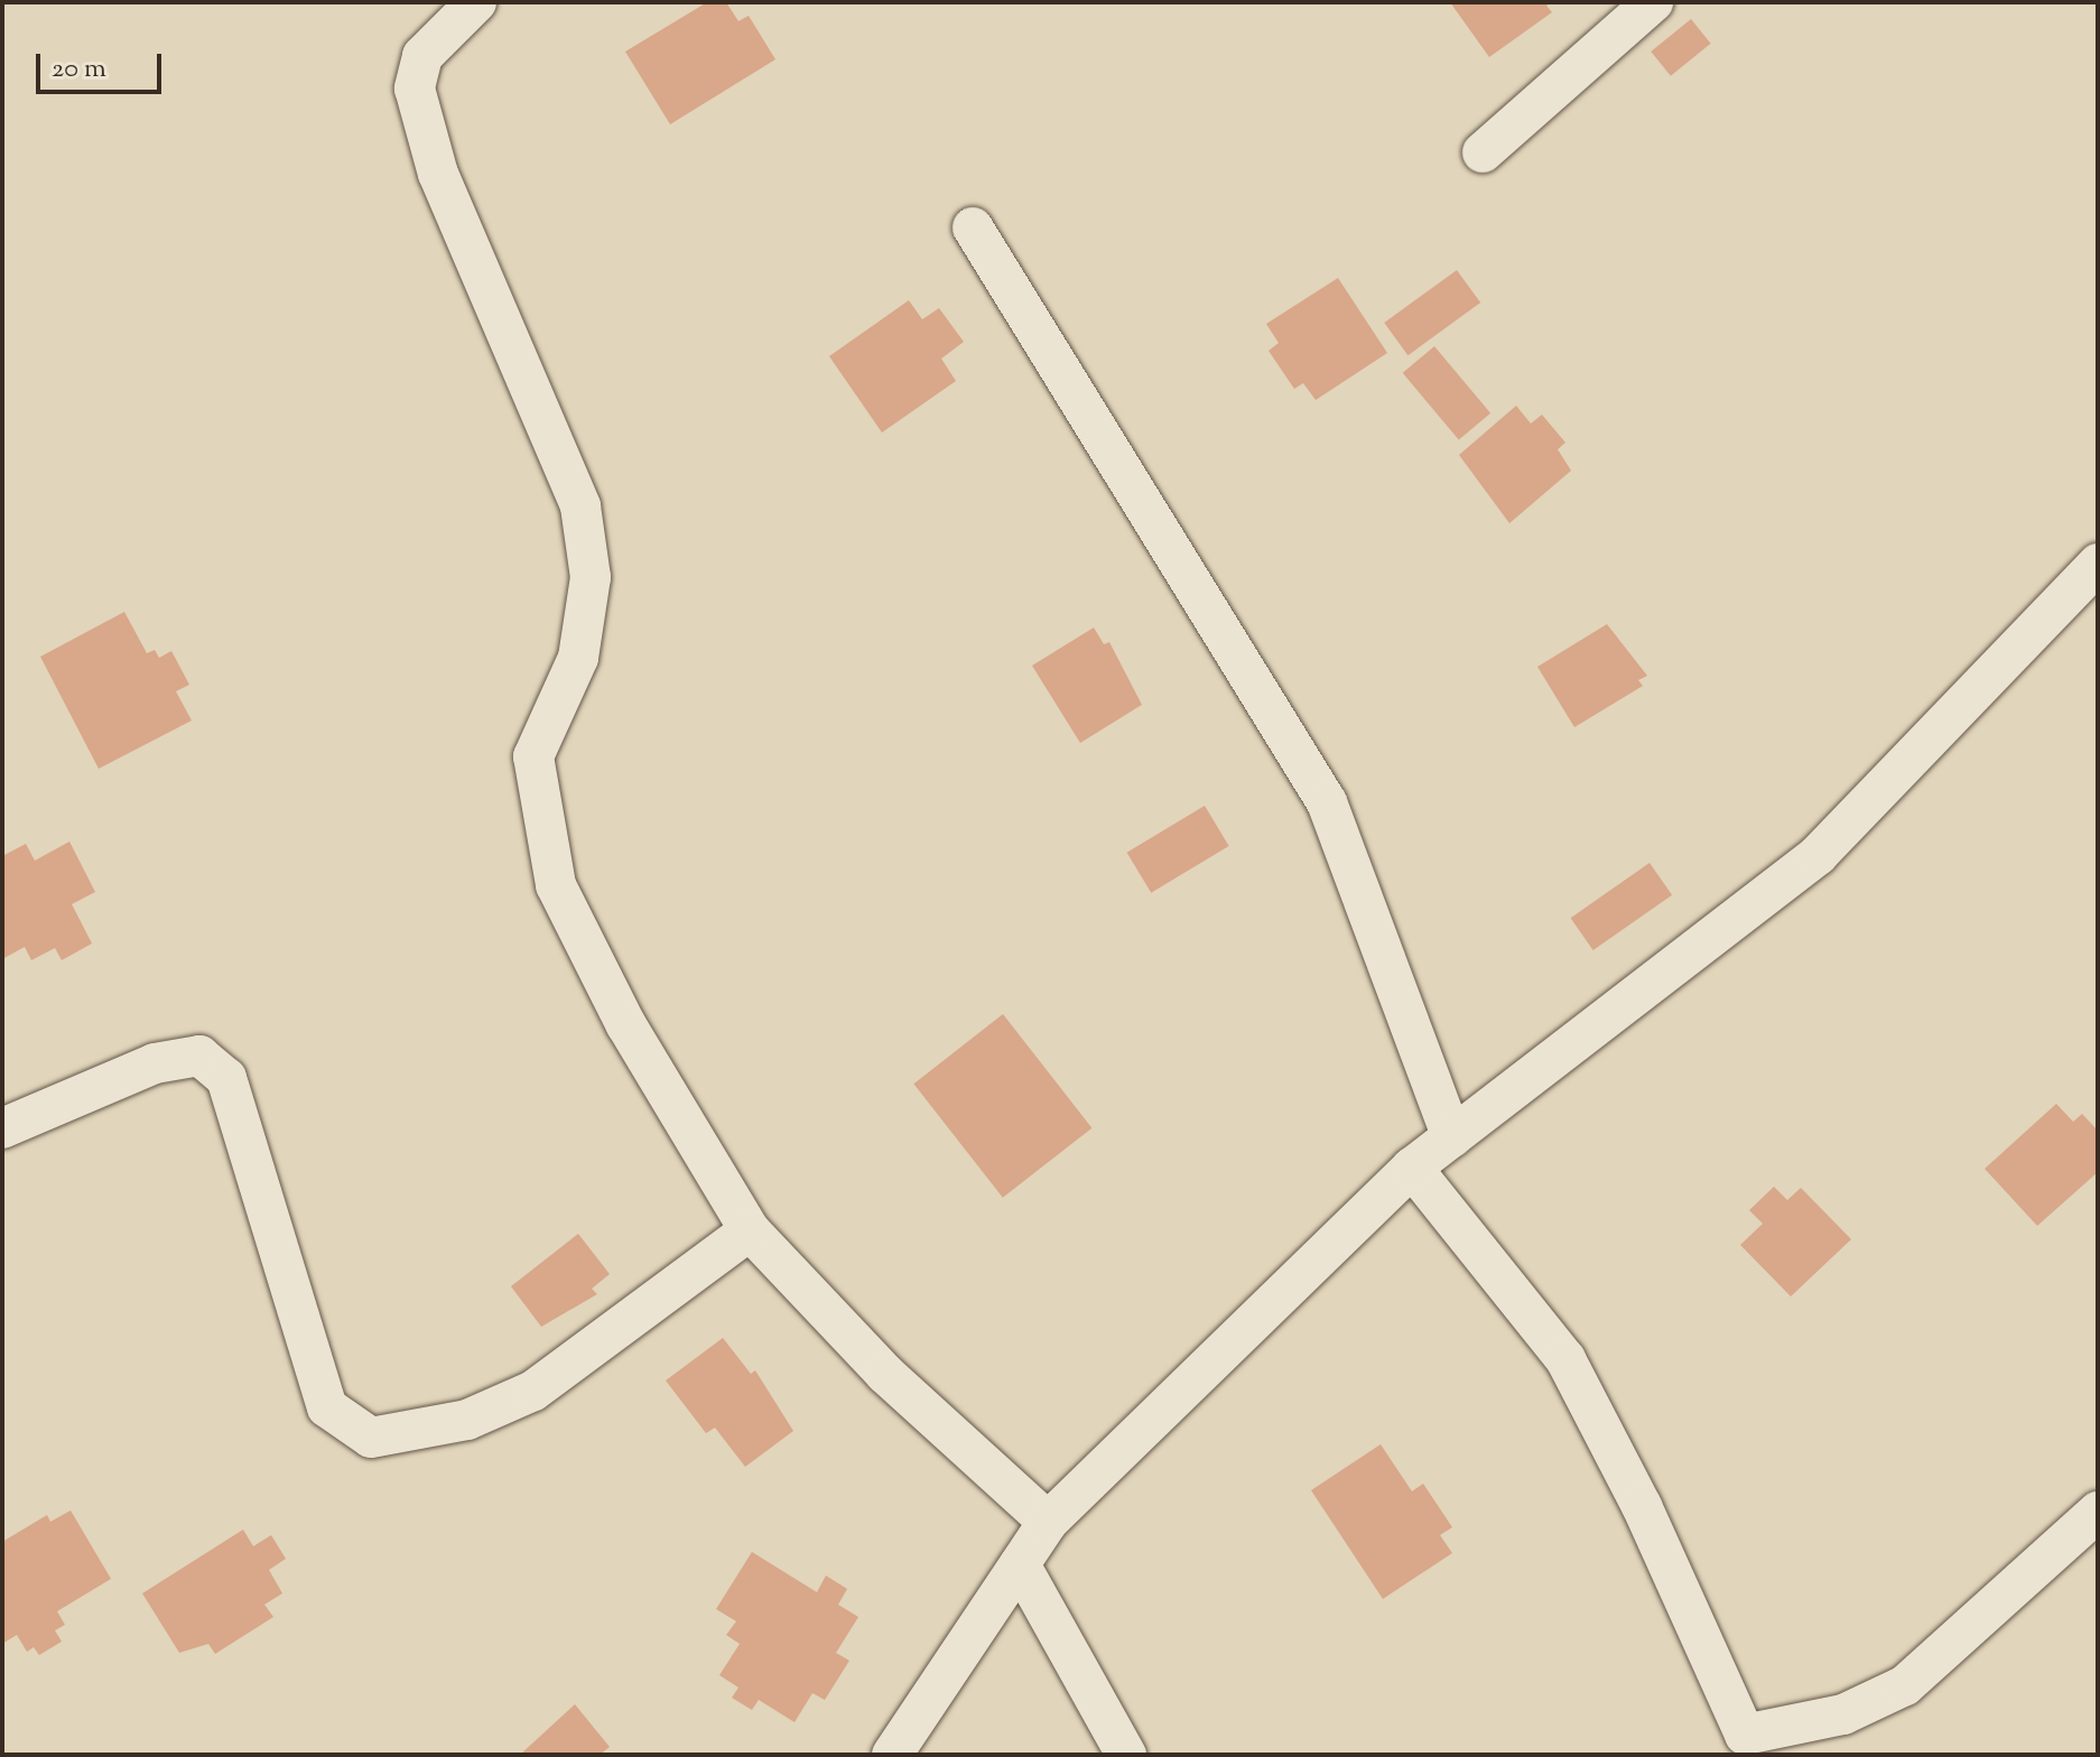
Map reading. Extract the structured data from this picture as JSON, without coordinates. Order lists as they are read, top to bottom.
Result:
{
  "scale_bar": "20 m"
}
